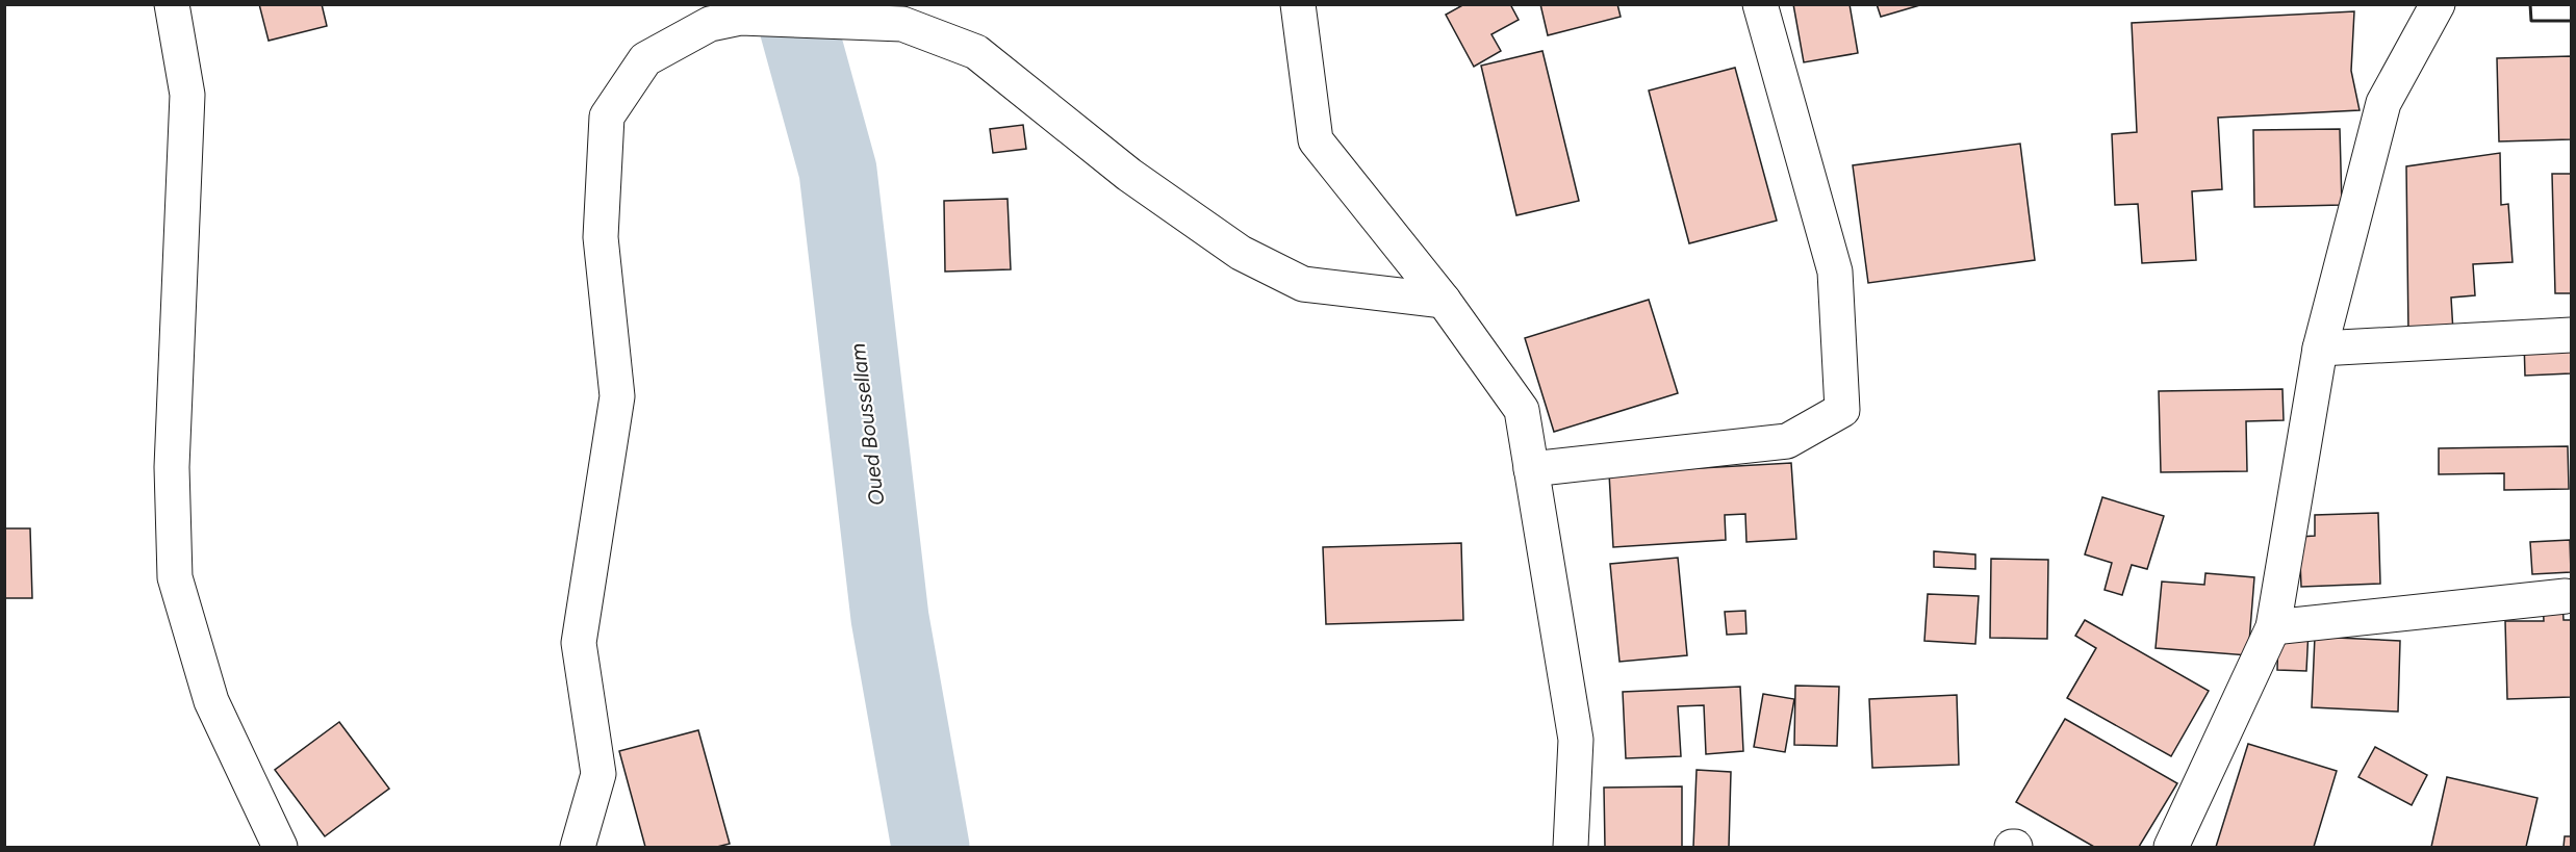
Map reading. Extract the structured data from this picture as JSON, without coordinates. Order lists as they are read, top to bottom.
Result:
{
  "water": ["Oued Boussellam"]
}
